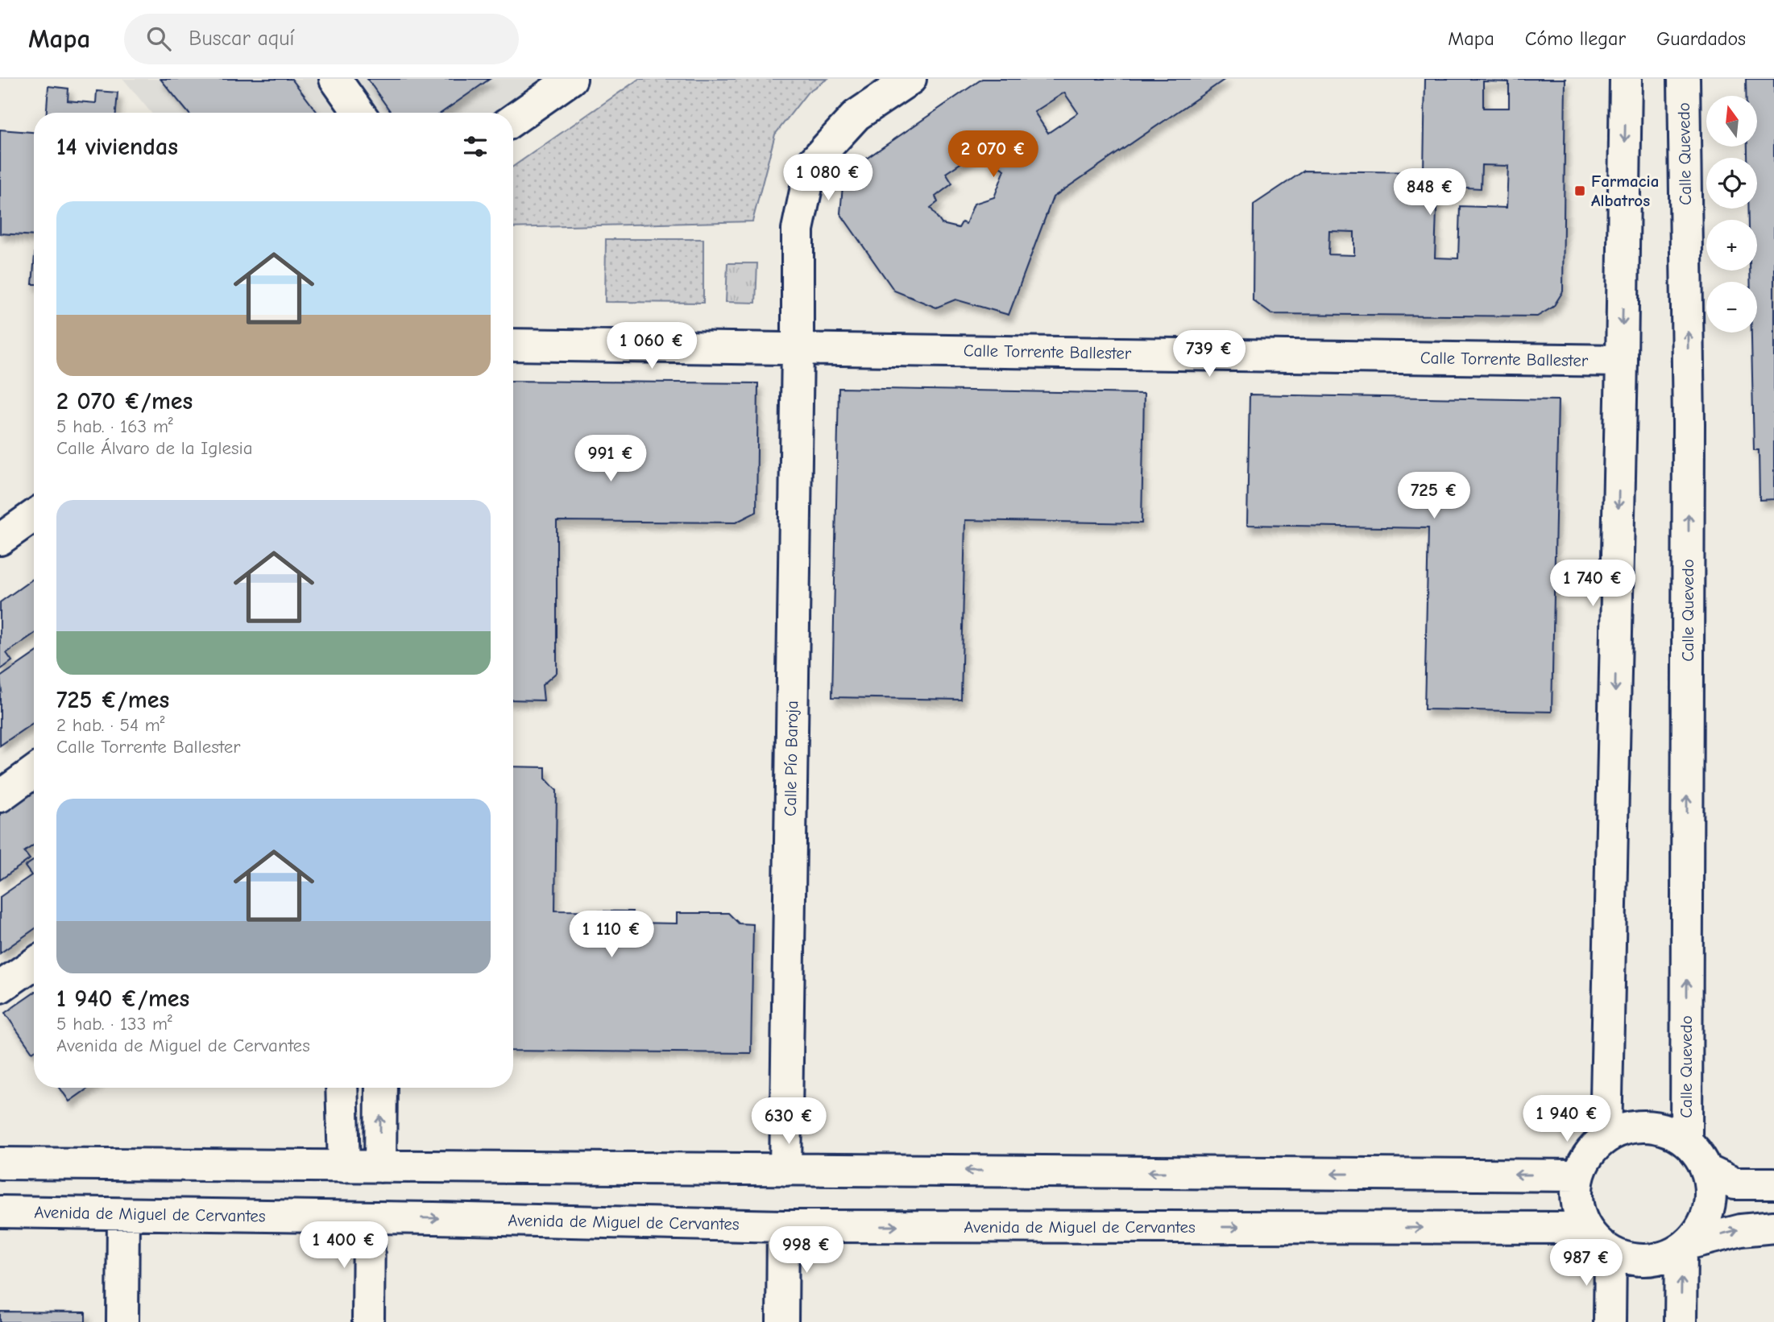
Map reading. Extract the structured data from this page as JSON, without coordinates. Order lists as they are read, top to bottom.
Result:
{
  "streets": {
    "street": [
      "Calle Quevedo",
      "Calle Torrente Ballester",
      "Calle Pío Baroja",
      "Avenida de Miguel de Cervantes"
    ]
  },
  "crossings": [
    ["Calle Quevedo", "Avenida de Miguel de Cervantes"],
    ["Calle Torrente Ballester", "Calle Pío Baroja"]
  ],
  "places": {
    "transit": ["Farmacia Albatros"]
  },
  "north": "top",
  "page": {
    "header": "Mapa",
    "search": "Buscar aquí",
    "nav": ["Mapa", "Cómo llegar", "Guardados"],
    "map_buttons": ["+", "−"],
    "heading": "14 viviendas",
    "price": [
      "2 070 €",
      "1 080 €",
      "848 €",
      "1 060 €",
      "739 €",
      "991 €",
      "725 €",
      "1 740 €",
      "1 110 €",
      "1 940 €",
      "630 €",
      "1 400 €",
      "998 €",
      "987 €"
    ],
    "list": [
      {
        "name": "2 070 €/mes",
        "note": "5 hab. · 163 m² · Calle Álvaro de la Iglesia"
      },
      {
        "name": "725 €/mes",
        "note": "2 hab. · 54 m² · Calle Torrente Ballester"
      },
      {
        "name": "1 940 €/mes",
        "note": "5 hab. · 133 m² · Avenida de Miguel de Cervantes"
      }
    ]
  }
}
